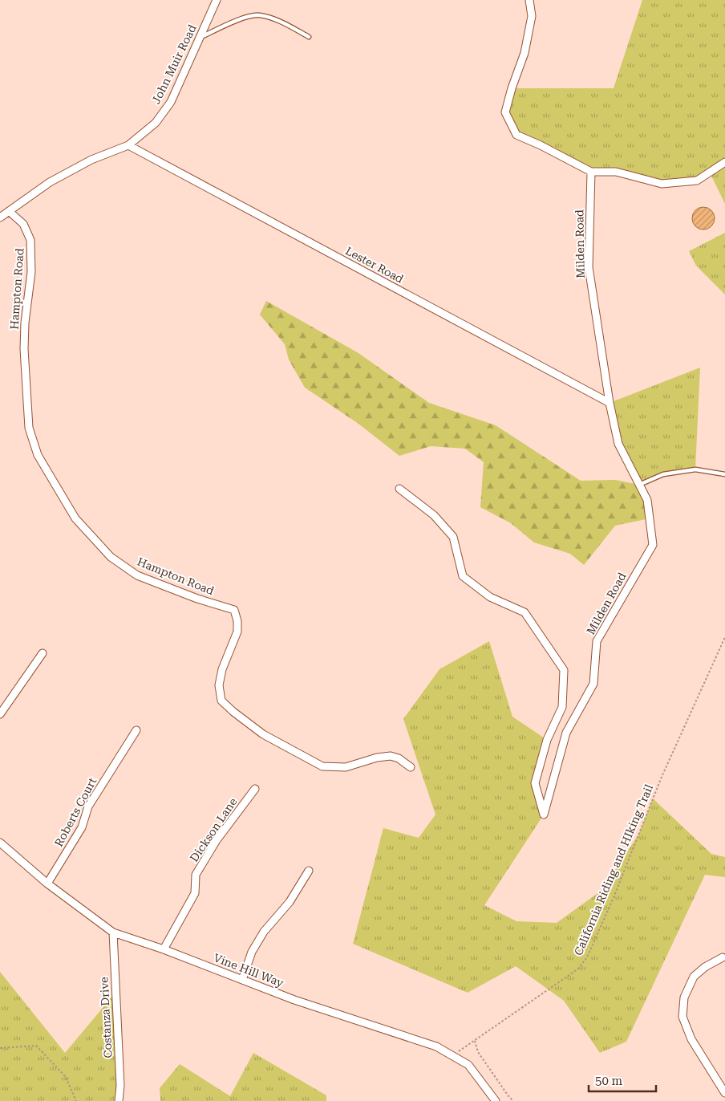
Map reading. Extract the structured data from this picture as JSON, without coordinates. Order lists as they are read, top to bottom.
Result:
{
  "streets": {
    "street": [
      "John Muir Road",
      "Milden Road",
      "Lester Road",
      "Hampton Road",
      "Roberts Court",
      "Dickson Lane",
      "Vine Hill Way",
      "Costanza Drive"
    ],
    "path": ["California Riding and HIking Trail"]
  },
  "crossings": [
    ["John Muir Road", "Lester Road"],
    ["John Muir Road", "Hampton Road"],
    ["Milden Road", "Lester Road"],
    ["Roberts Court", "Vine Hill Way"],
    ["Dickson Lane", "Vine Hill Way"],
    ["California Riding and HIking Trail", "Vine Hill Way"],
    ["Vine Hill Way", "Costanza Drive"]
  ],
  "scale_bar": "50 m"
}
